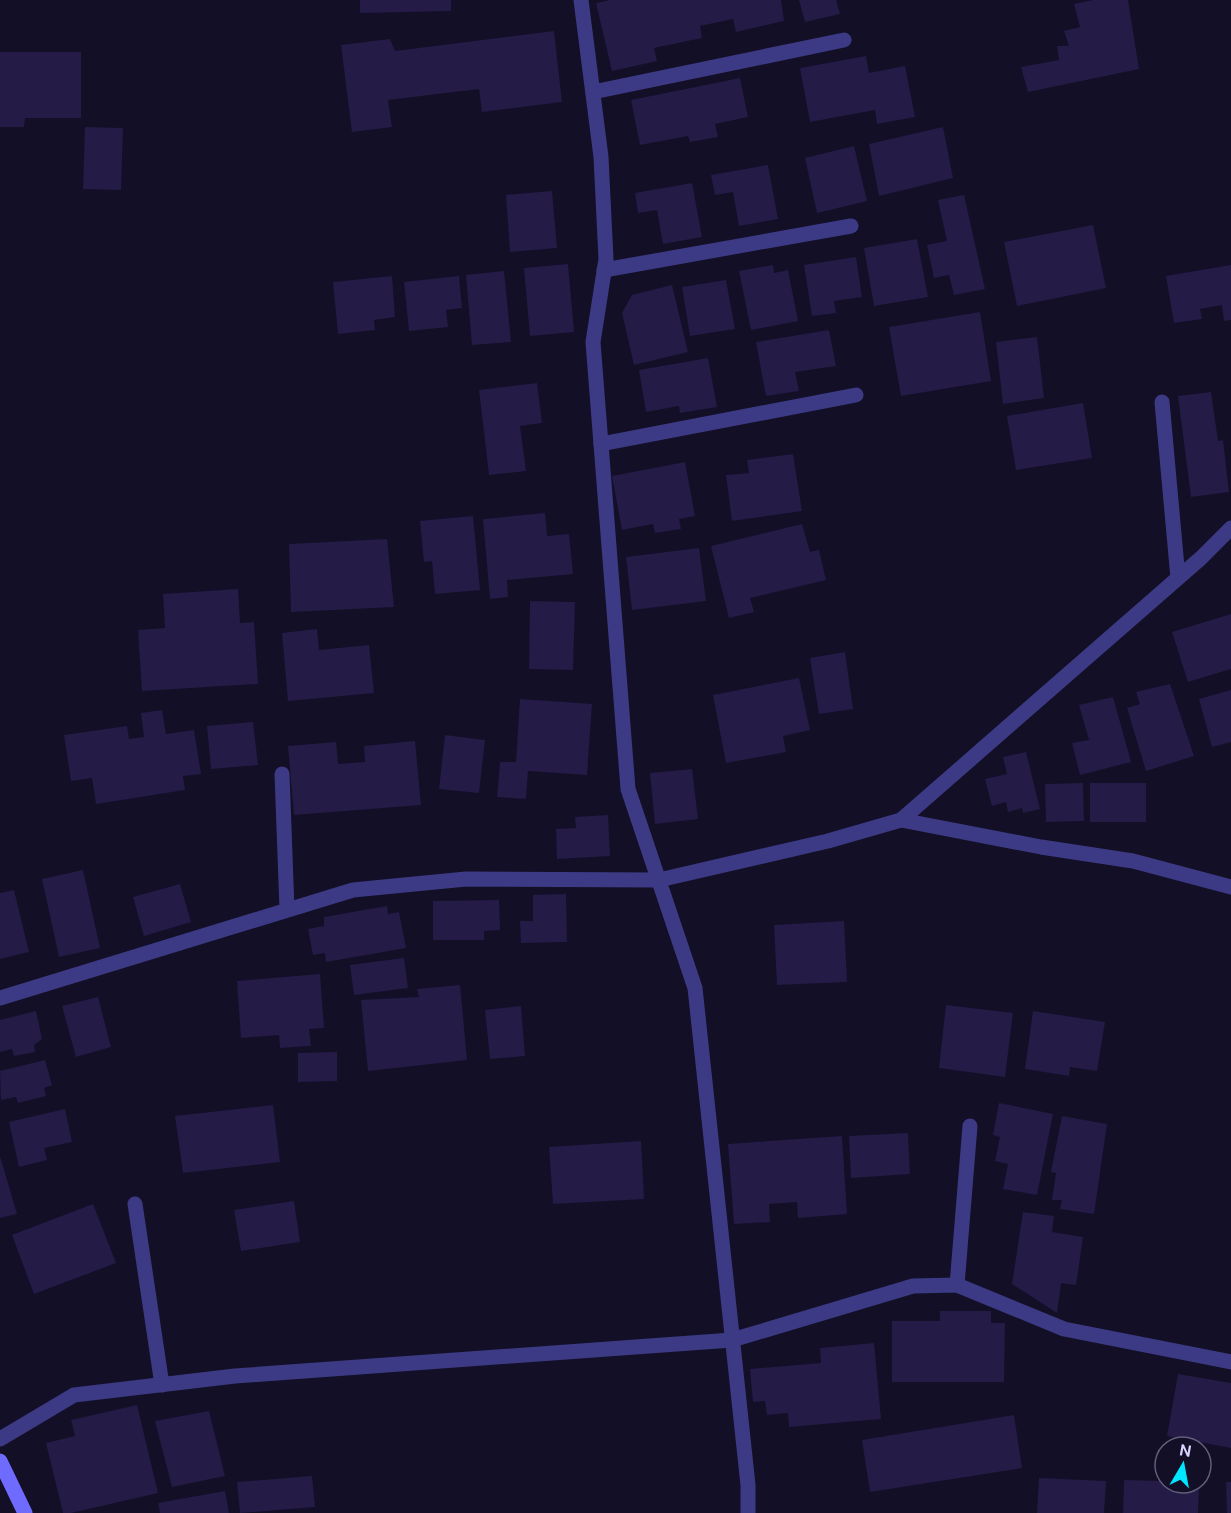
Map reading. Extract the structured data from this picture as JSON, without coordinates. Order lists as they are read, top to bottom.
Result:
{
  "north": "top"
}
